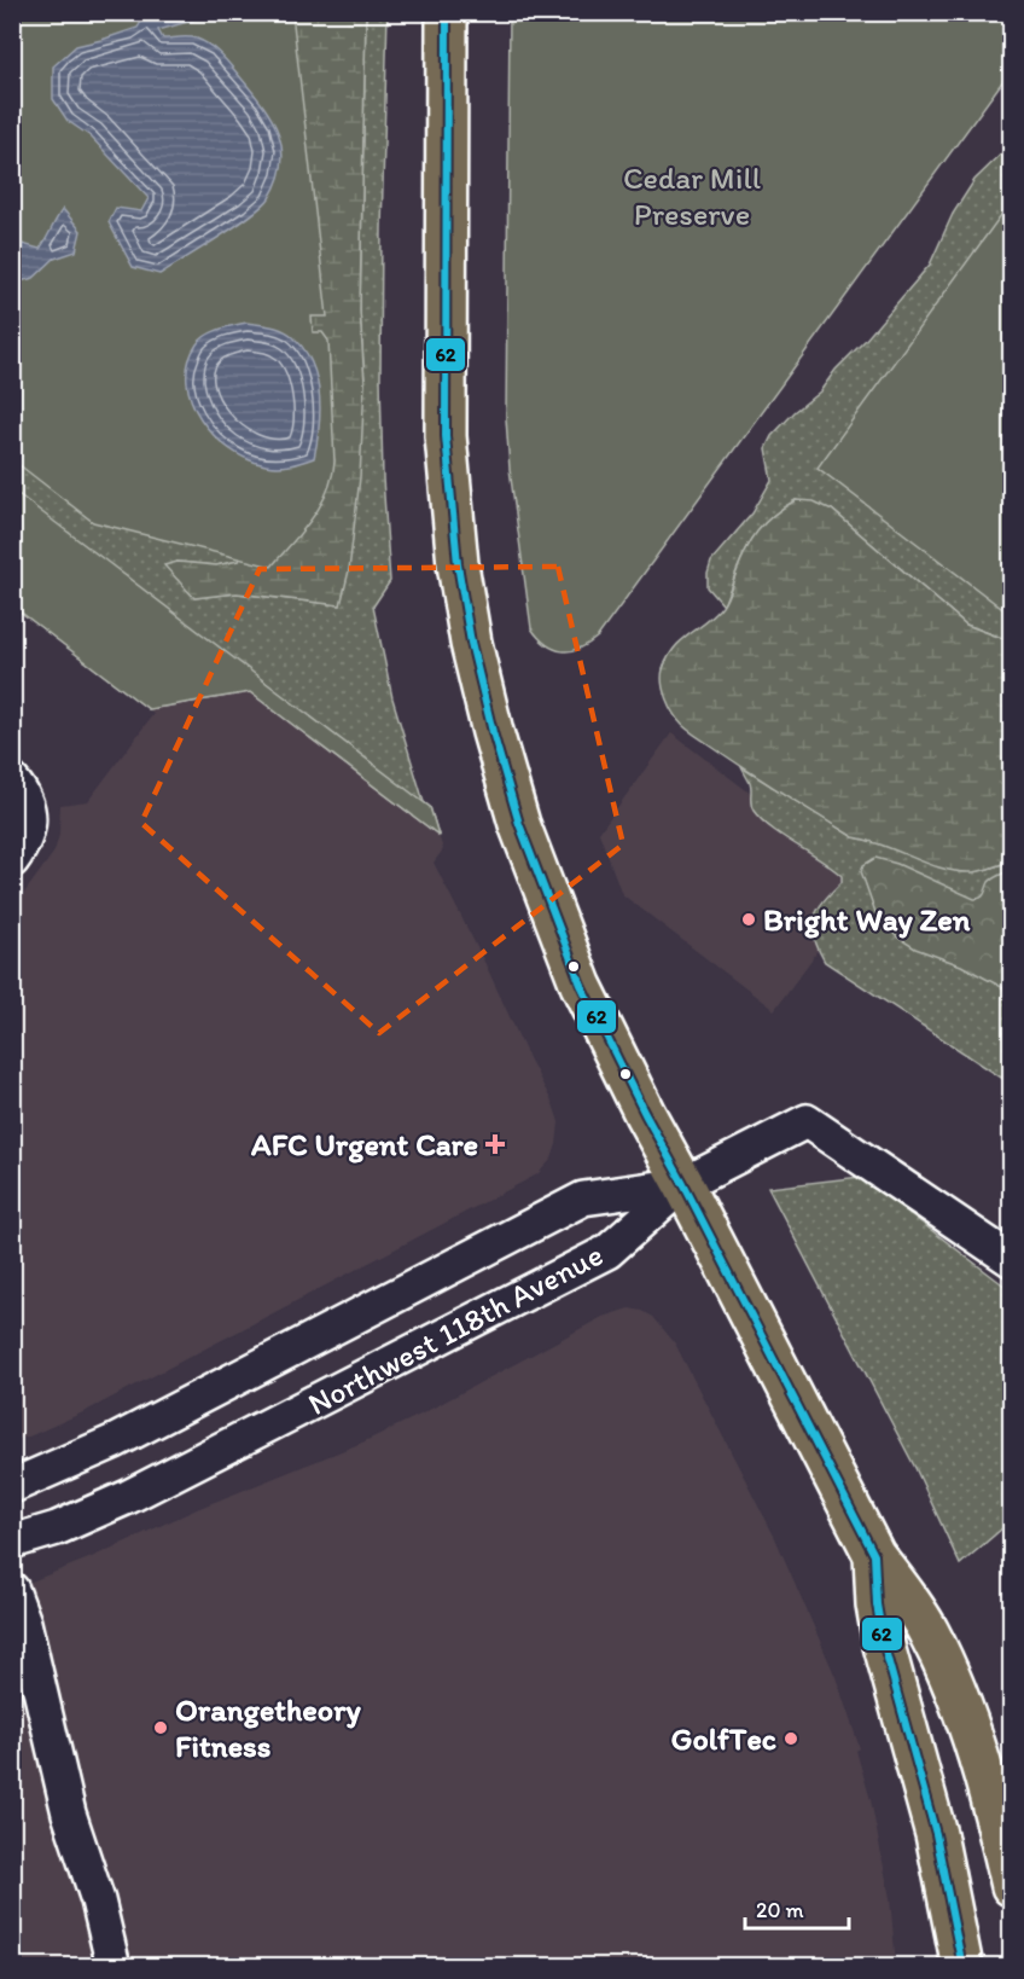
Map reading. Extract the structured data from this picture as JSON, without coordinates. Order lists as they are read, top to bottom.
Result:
{
  "streets": {
    "street": ["Northwest 118th Avenue"]
  },
  "parks": ["Cedar Mill Preserve"],
  "places": {
    "other": ["Bright Way Zen", "Orangetheory Fitness", "GolfTec"],
    "health": ["AFC Urgent Care"]
  },
  "lines": ["transit line 62"],
  "scale_bar": "20 m"
}
